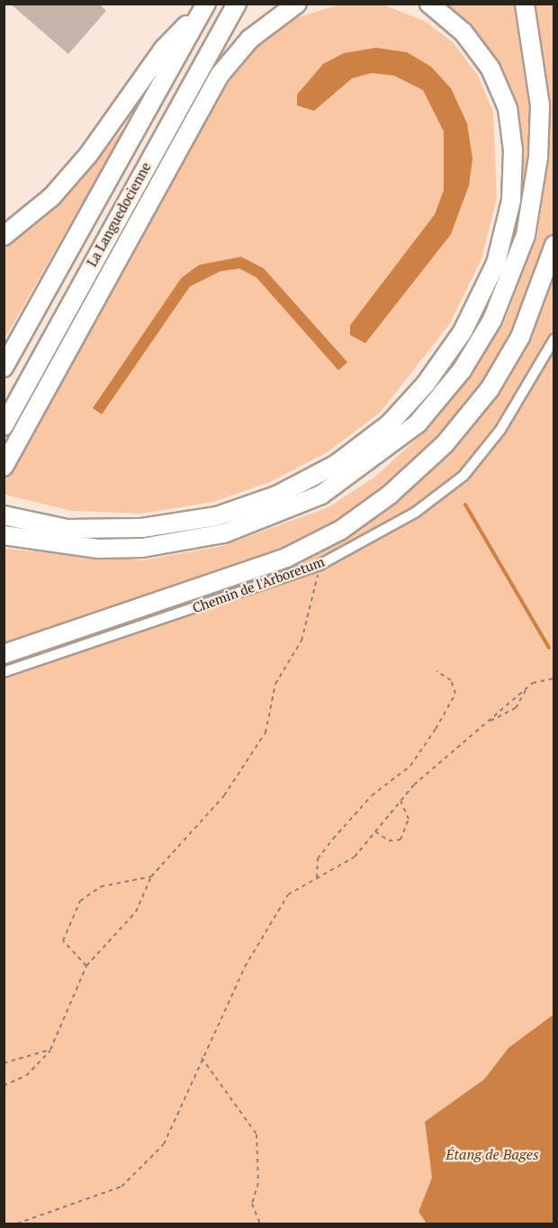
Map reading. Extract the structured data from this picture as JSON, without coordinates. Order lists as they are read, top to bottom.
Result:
{
  "streets": {
    "highway": ["La Languedocienne"],
    "street": ["Chemin de l'Arboretum"]
  },
  "water": ["Étang de Bages"]
}
